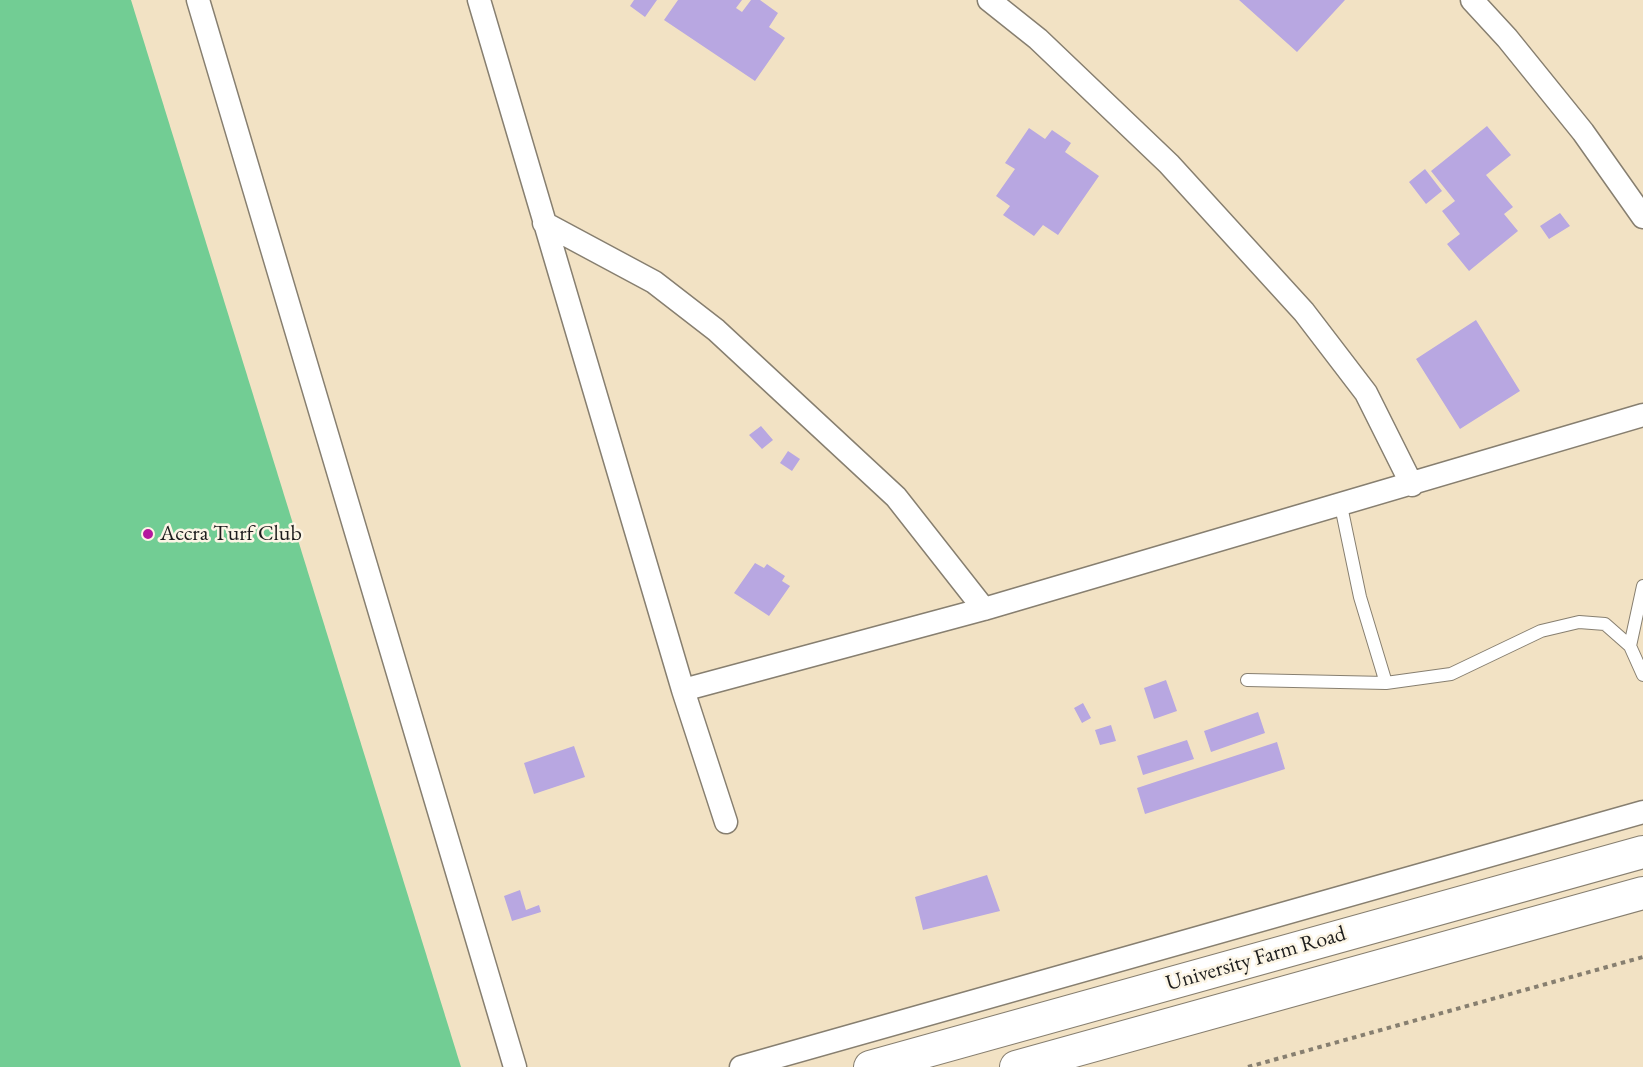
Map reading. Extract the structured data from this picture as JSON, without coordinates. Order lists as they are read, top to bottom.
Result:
{
  "streets": {
    "street": ["University Farm Road"]
  },
  "places": ["Accra Turf Club"]
}
